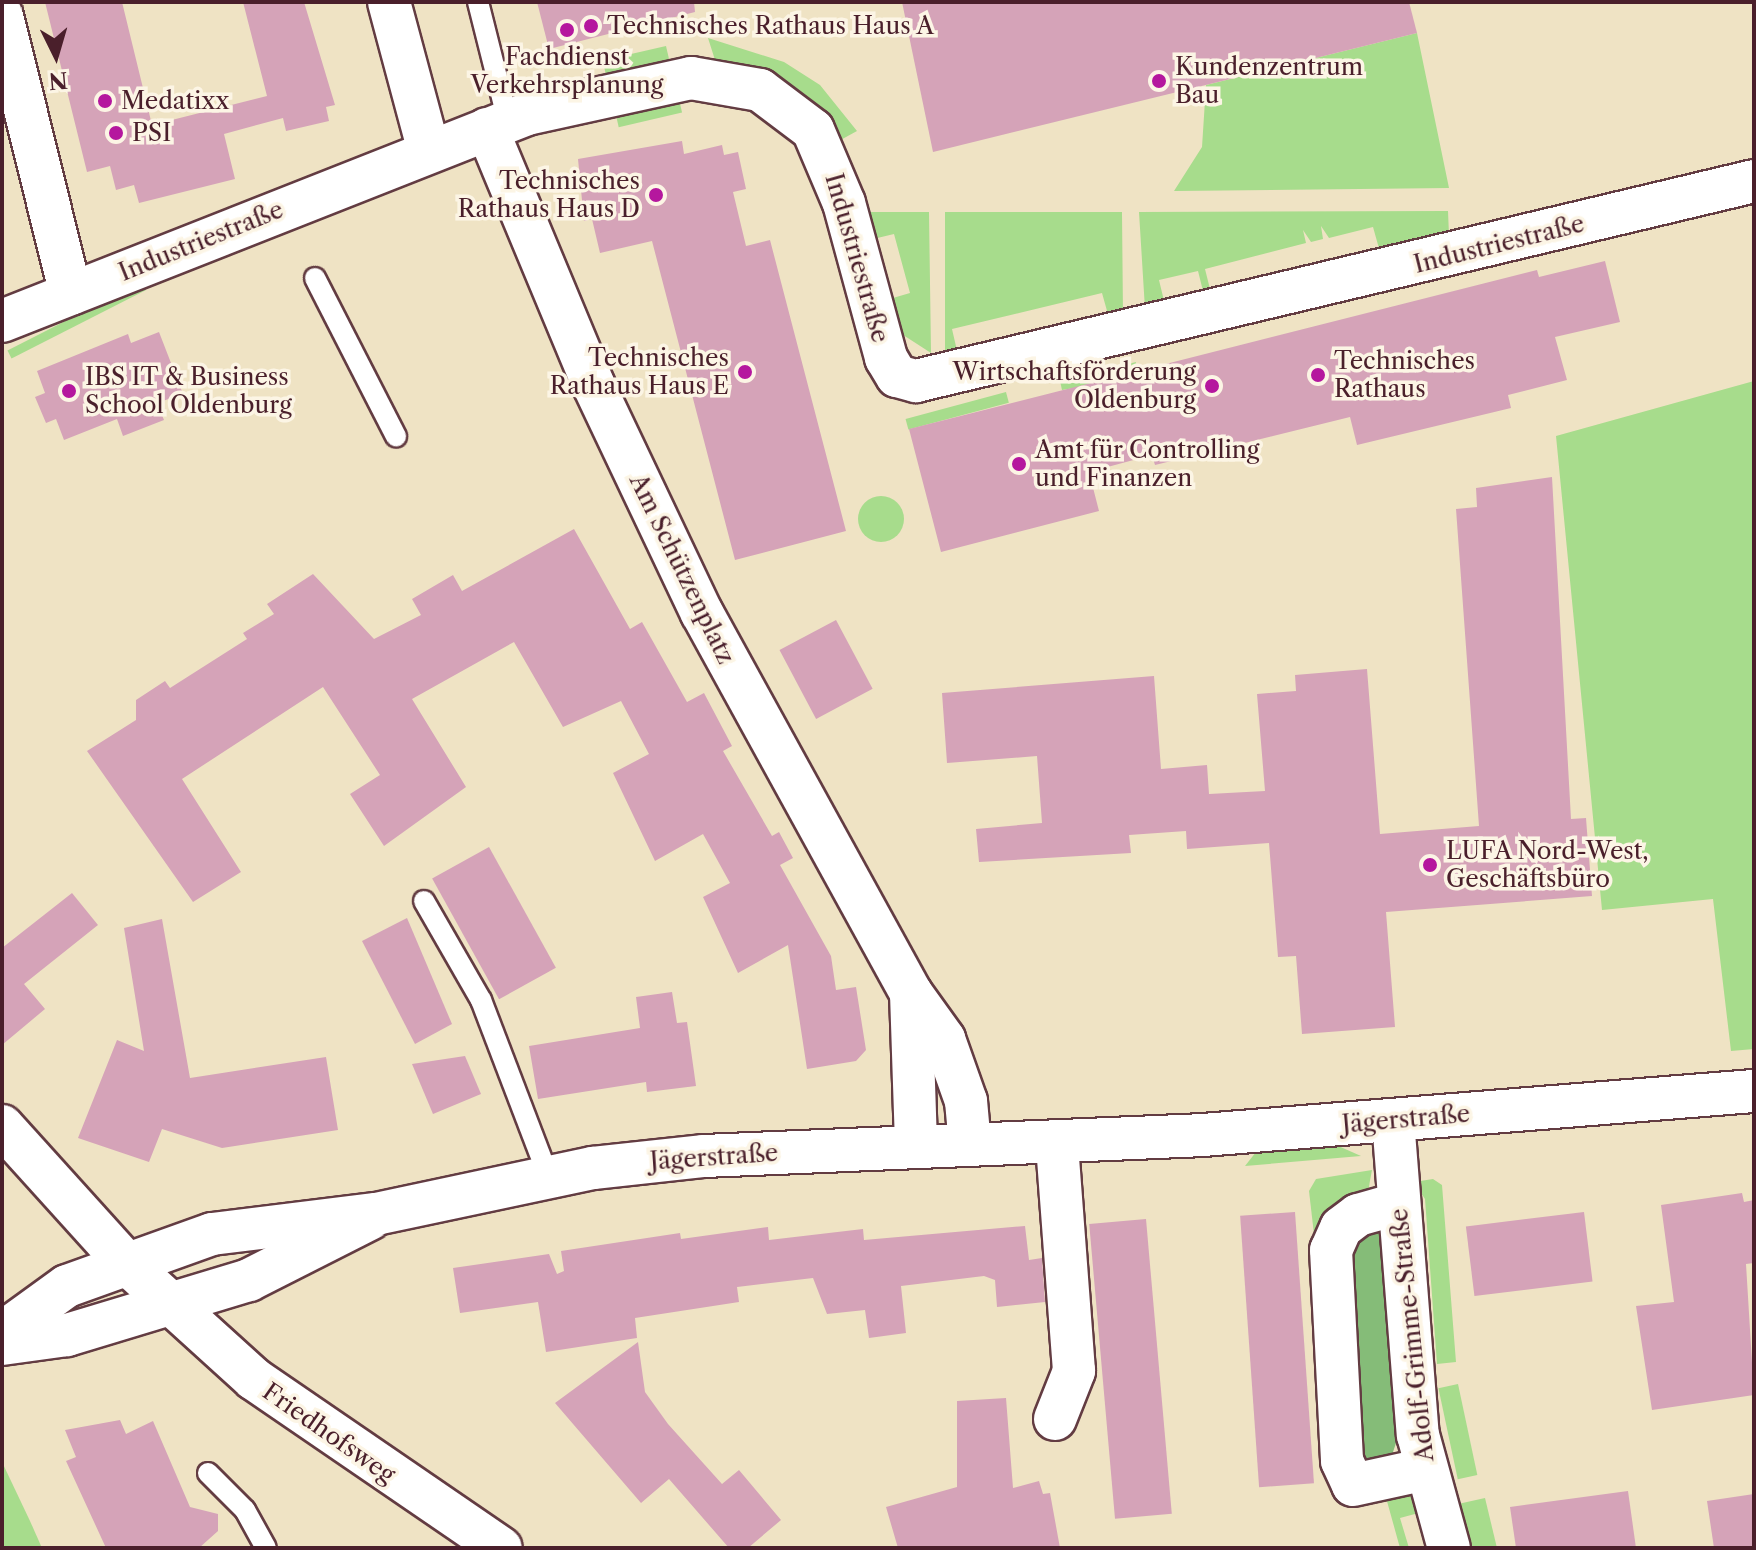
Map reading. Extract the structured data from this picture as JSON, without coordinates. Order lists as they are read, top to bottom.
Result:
{
  "streets": {
    "street": [
      "Industriestraße",
      "Am Schützenplatz",
      "Jägerstraße",
      "Adolf-Grimme-Straße",
      "Friedhofsweg"
    ]
  },
  "crossings": [
    ["Industriestraße", "Am Schützenplatz"],
    ["Am Schützenplatz", "Jägerstraße"],
    ["Jägerstraße", "Adolf-Grimme-Straße"],
    ["Jägerstraße", "Friedhofsweg"]
  ],
  "places": [
    "Technisches Rathaus Haus A",
    "Fachdienst Verkehrsplanung",
    "Kundenzentrum Bau",
    "Medatixx",
    "PSI",
    "Technisches Rathaus Haus D",
    "Technisches Rathaus Haus E",
    "Technisches Rathaus",
    "Wirtschaftsförderung Oldenburg",
    "IBS IT & Business School Oldenburg",
    "Amt für Controlling und Finanzen",
    "LUFA Nord-West, Geschäftsbüro"
  ],
  "north": "bottom"
}
